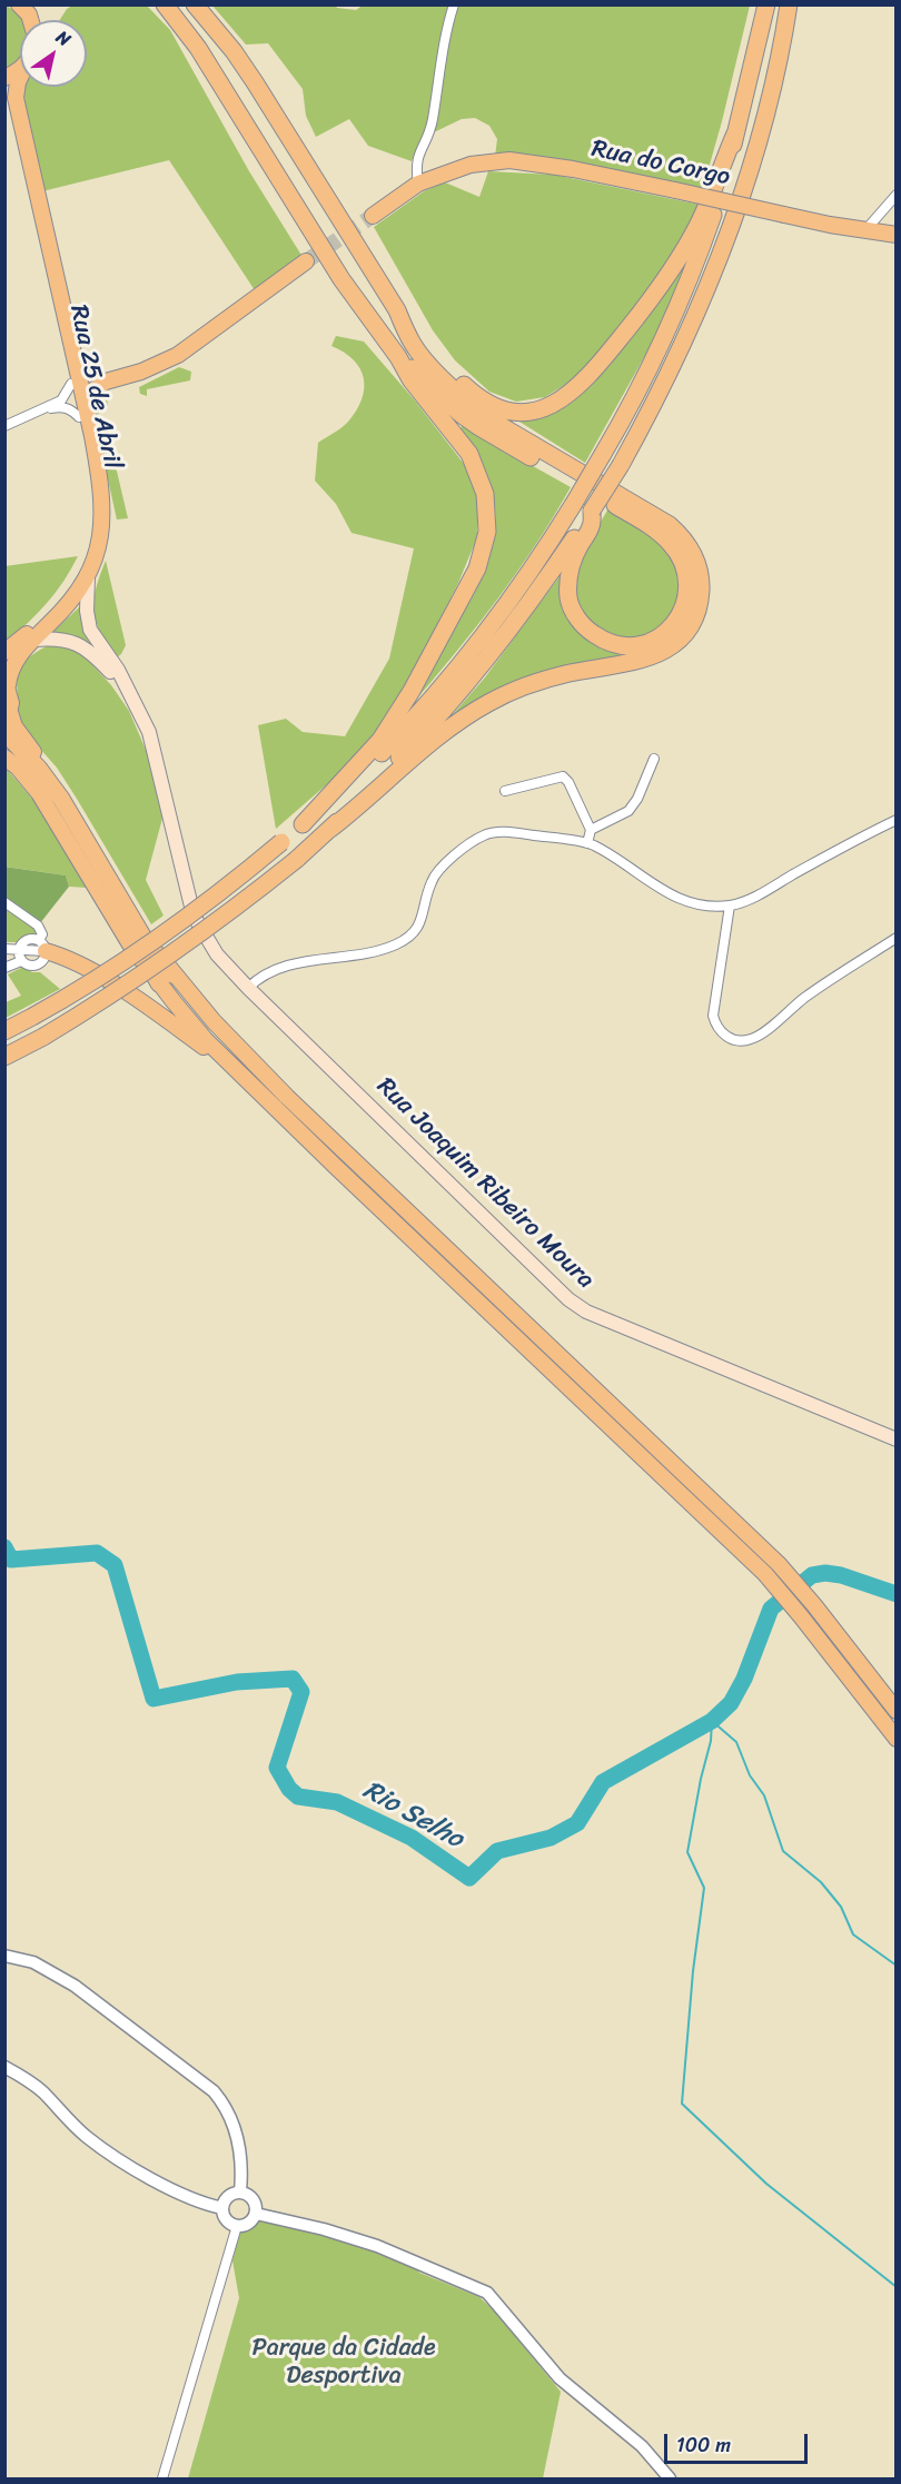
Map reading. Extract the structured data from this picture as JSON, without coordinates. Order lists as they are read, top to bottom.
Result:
{
  "streets": {
    "main road": ["Rua do Corgo", "Rua 25 de Abril", "Rua Joaquim Ribeiro Moura"]
  },
  "crossings": [
    ["Rua 25 de Abril", "Rua Joaquim Ribeiro Moura"]
  ],
  "water": ["Rio Selho"],
  "parks": ["Parque da Cidade Desportiva"],
  "scale_bar": "100 m",
  "north": "top right"
}
